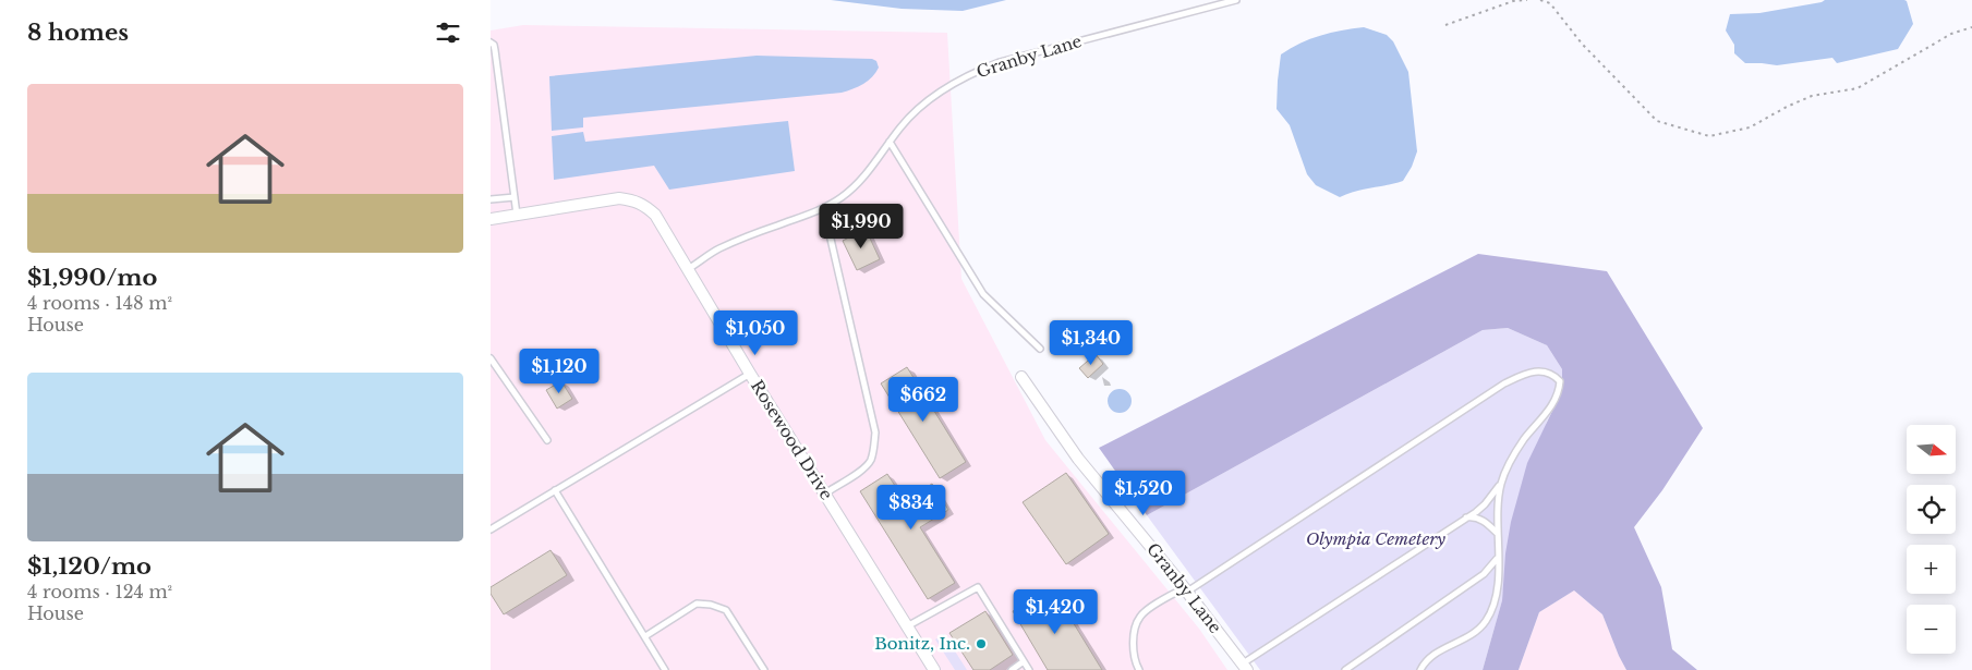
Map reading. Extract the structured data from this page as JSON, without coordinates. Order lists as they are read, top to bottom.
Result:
{
  "streets": {
    "street": ["Granby Lane", "Rosewood Drive"]
  },
  "crossings": [
    ["Granby Lane", "Rosewood Drive"]
  ],
  "parks": ["Olympia Cemetery"],
  "places": ["Bonitz, Inc."],
  "north": "right",
  "page": {
    "heading": "8 homes",
    "list": [
      {
        "name": "$1,990/mo",
        "note": "4 rooms · 148 m² · House"
      },
      {
        "name": "$1,120/mo",
        "note": "4 rooms · 124 m² · House"
      }
    ],
    "price": [
      "$1,990",
      "$1,050",
      "$1,340",
      "$1,120",
      "$662",
      "$1,520",
      "$834",
      "$1,420"
    ],
    "map_buttons": ["+", "−"]
  }
}
